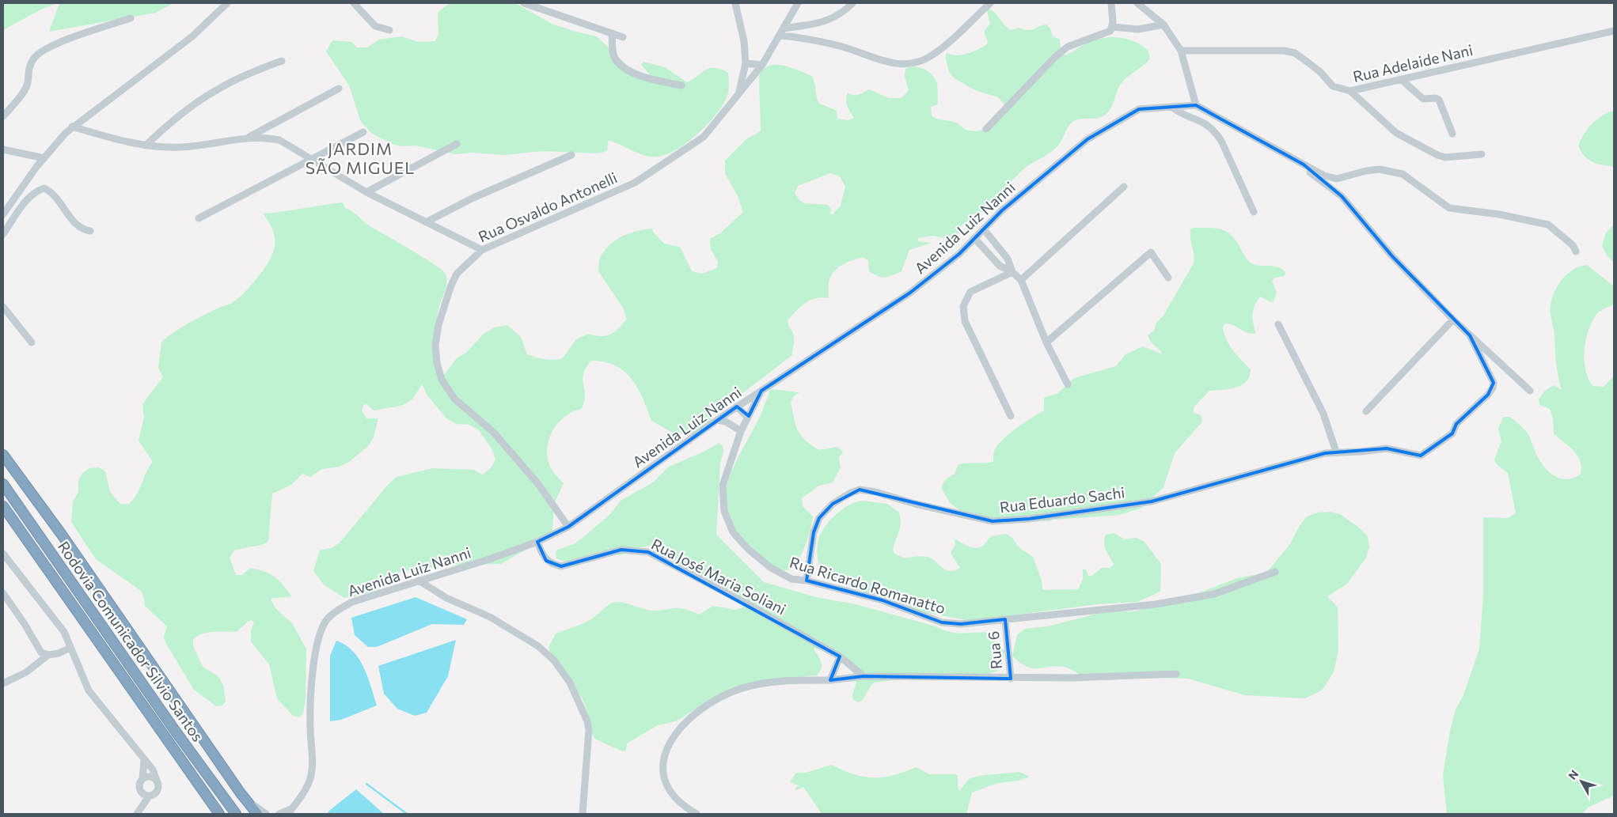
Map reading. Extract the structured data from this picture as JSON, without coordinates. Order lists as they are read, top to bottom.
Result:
{
  "streets": {
    "highway": ["Rodovia Comunicador Silvio Santos"],
    "street": [
      "Rua Adelaide Nani",
      "Rua Osvaldo Antonelli",
      "Avenida Luiz Nanni",
      "Rua Eduardo Sachi",
      "Rua José Maria Soliani",
      "Rua Ricardo Romanatto",
      "Rua 6"
    ]
  },
  "crossings": [
    ["Rua Osvaldo Antonelli", "Avenida Luiz Nanni"],
    ["Avenida Luiz Nanni", "Rua José Maria Soliani"],
    ["Avenida Luiz Nanni", "Rua Ricardo Romanatto"],
    ["Rua Eduardo Sachi", "Rua Ricardo Romanatto"],
    ["Rua Ricardo Romanatto", "Rua 6"]
  ],
  "districts": ["JARDIM SÃO MIGUEL"],
  "north": "top left"
}
